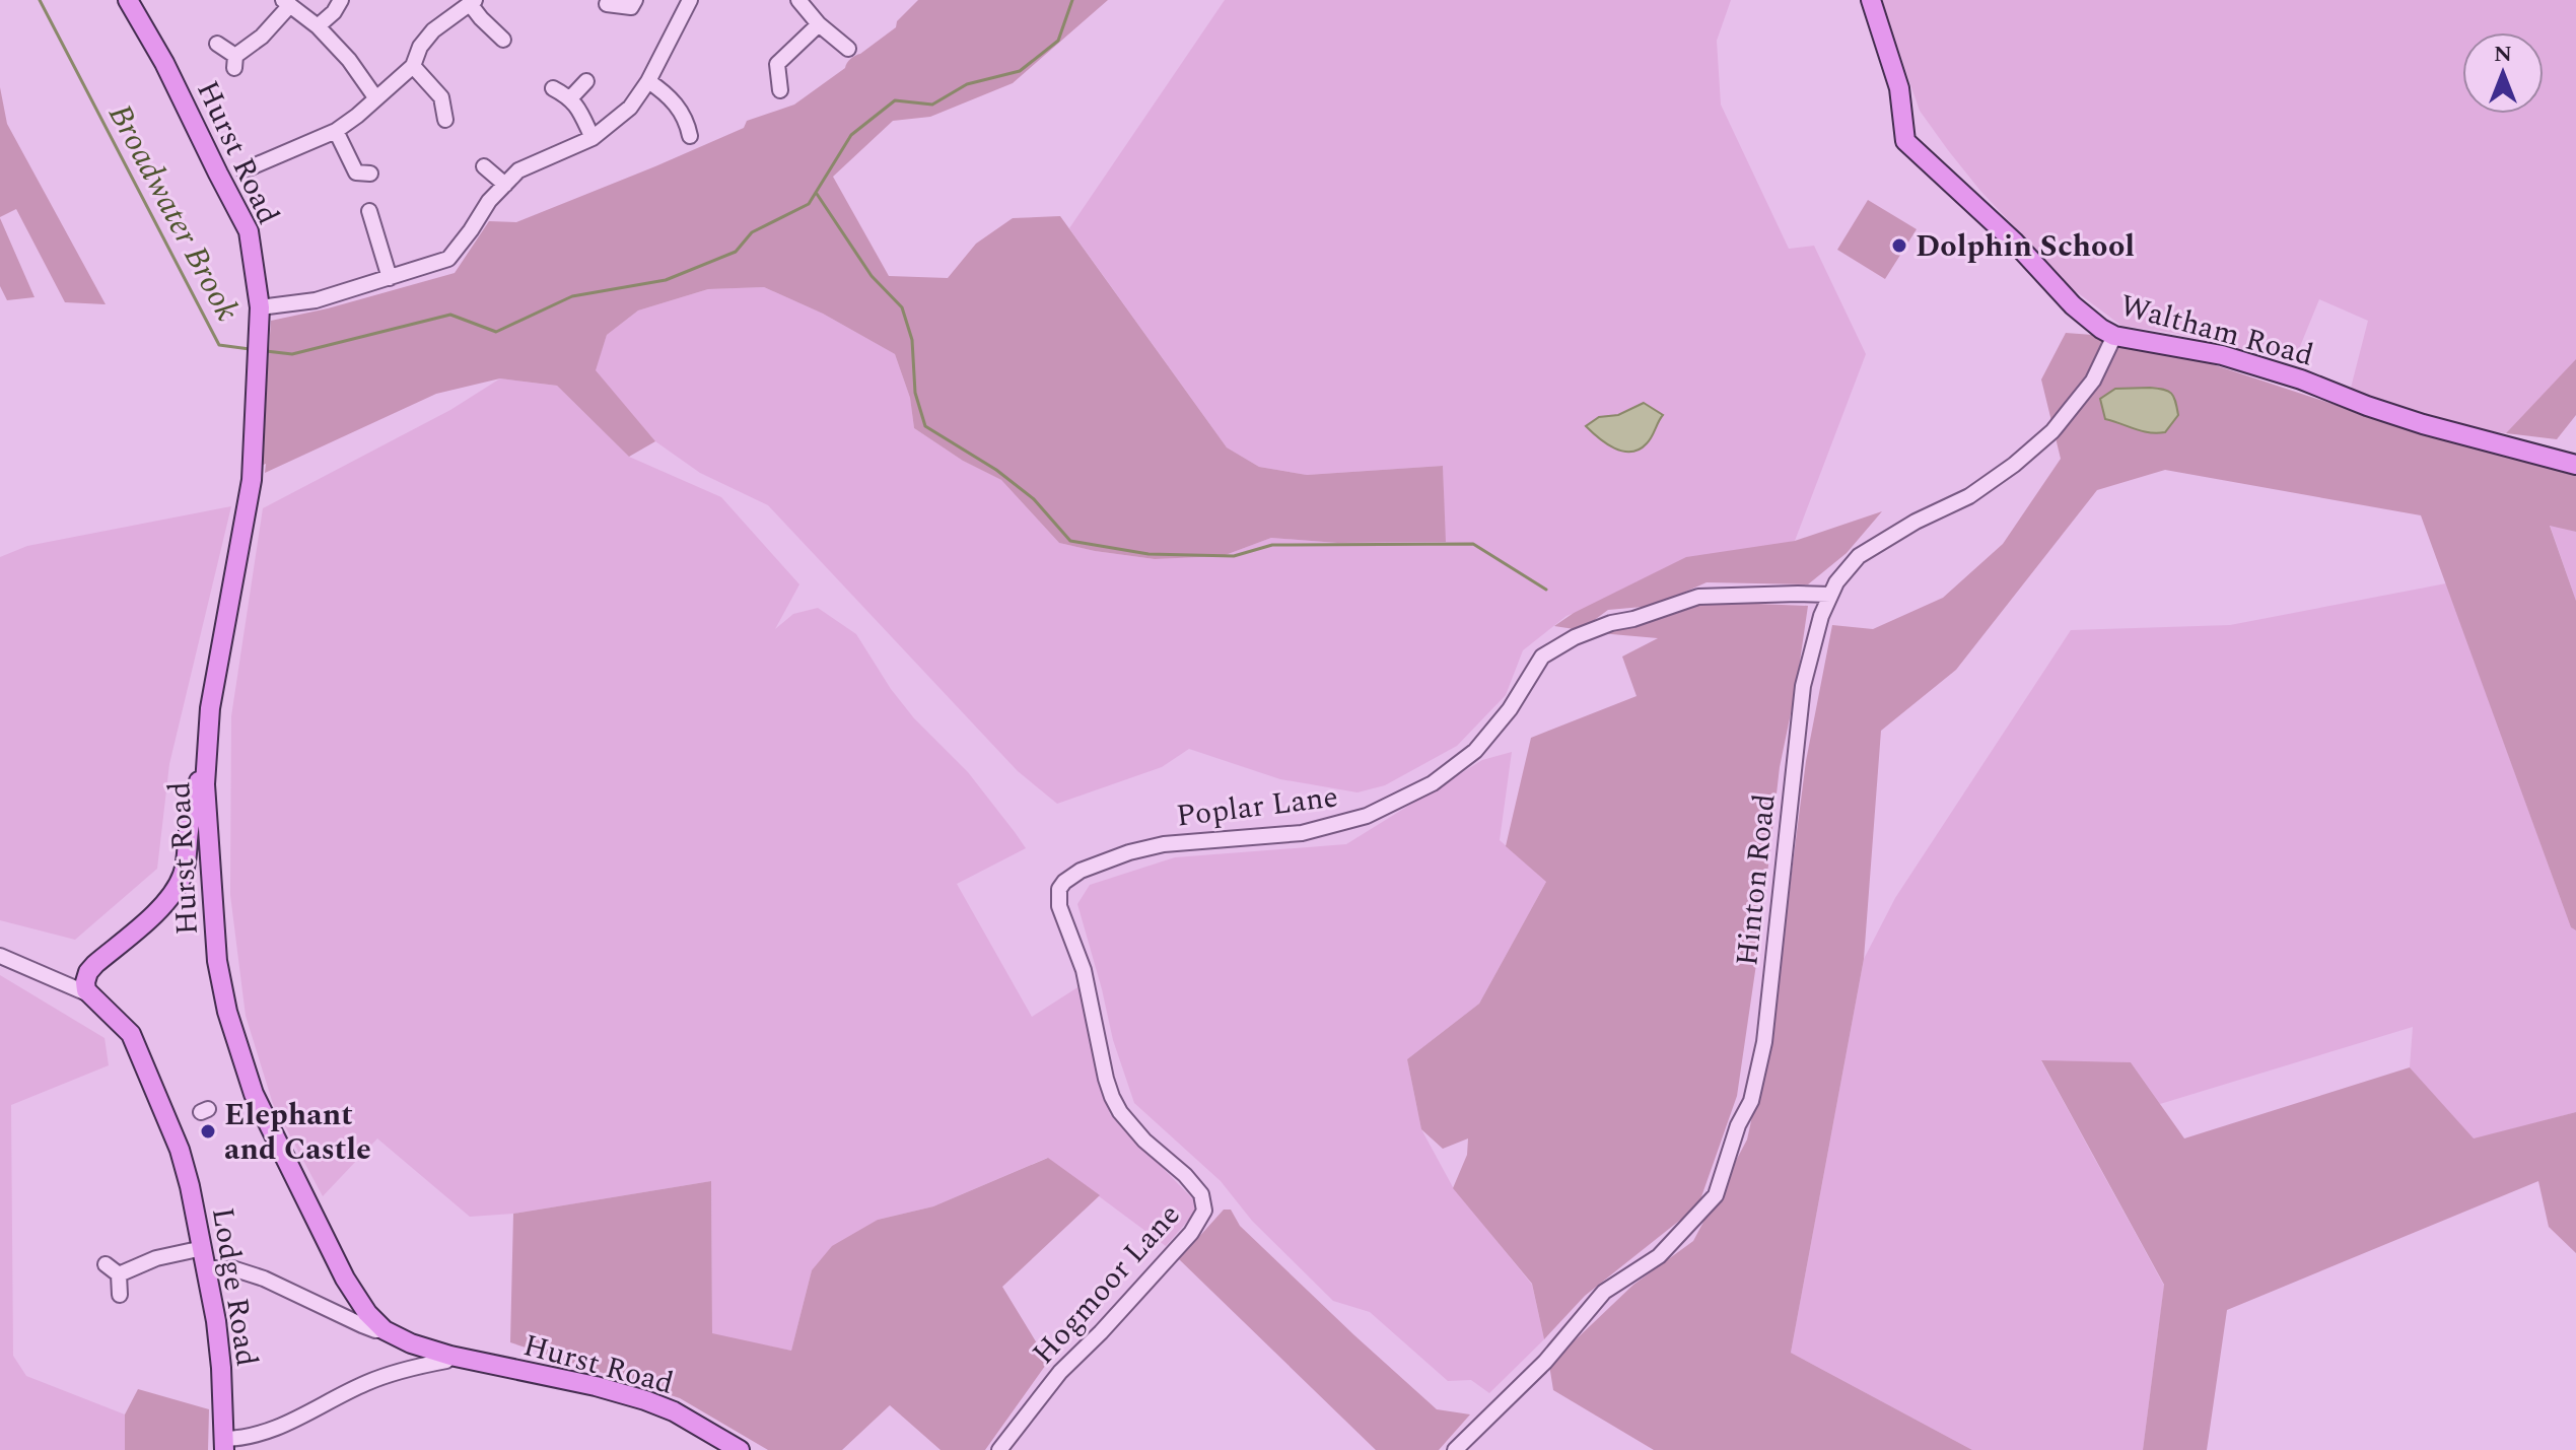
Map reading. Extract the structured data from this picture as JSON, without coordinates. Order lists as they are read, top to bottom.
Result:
{
  "streets": {
    "main road": ["Hurst Road", "Waltham Road", "Lodge Road"],
    "street": ["Poplar Lane", "Hinton Road", "Hogmoor Lane"]
  },
  "crossings": [
    ["Waltham Road", "Hinton Road"],
    ["Poplar Lane", "Hinton Road"],
    ["Poplar Lane", "Hogmoor Lane"]
  ],
  "water": ["Broadwater Brook"],
  "places": ["Dolphin School", "Elephant and Castle"],
  "north": "top"
}
